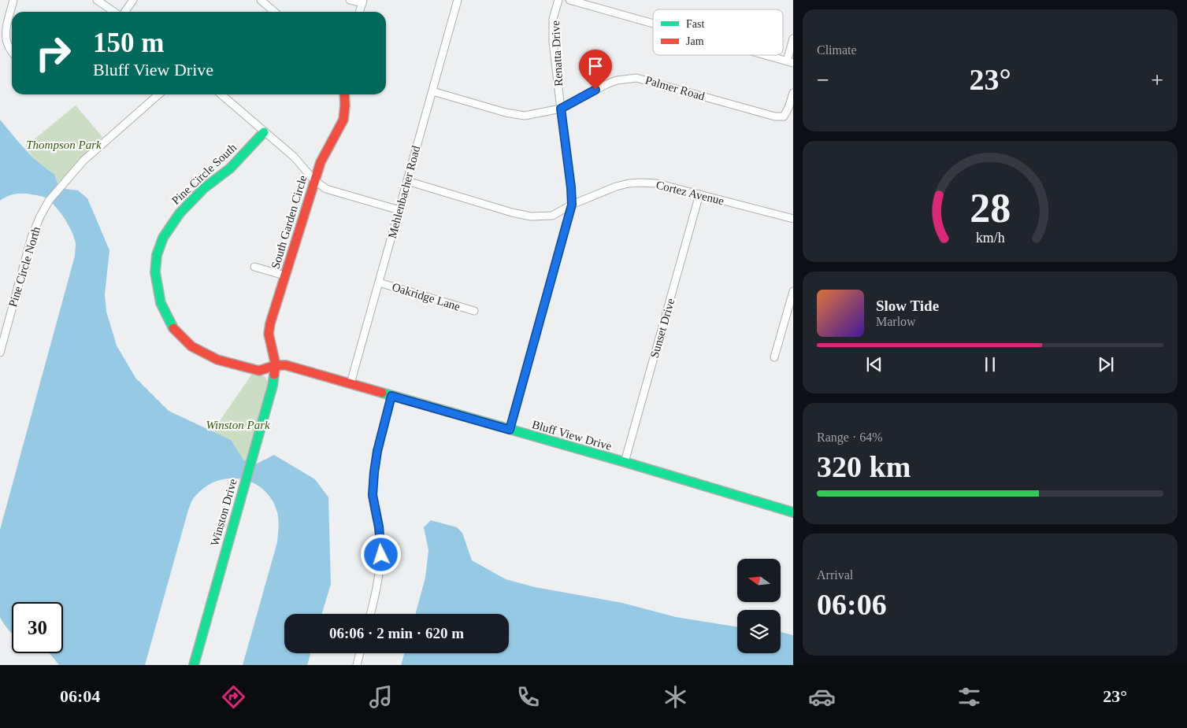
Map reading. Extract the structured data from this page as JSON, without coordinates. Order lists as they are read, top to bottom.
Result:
{
  "streets": {
    "street": [
      "Renatta Drive",
      "Palmer Road",
      "Pine Circle South",
      "Mehlenbacher Road",
      "Cortez Avenue",
      "South Garden Circle",
      "Pine Circle North",
      "Oakridge Lane",
      "Sunset Drive",
      "Bluff View Drive",
      "Winston Drive"
    ]
  },
  "crossings": [
    ["Renatta Drive", "Palmer Road"],
    ["Renatta Drive", "Cortez Avenue"],
    ["Renatta Drive", "Bluff View Drive"],
    ["Palmer Road", "Mehlenbacher Road"],
    ["Pine Circle South", "South Garden Circle"],
    ["Pine Circle South", "Bluff View Drive"],
    ["Pine Circle South", "Winston Drive"],
    ["Mehlenbacher Road", "Cortez Avenue"],
    ["Mehlenbacher Road", "Oakridge Lane"],
    ["Mehlenbacher Road", "Bluff View Drive"],
    ["Cortez Avenue", "Sunset Drive"],
    ["South Garden Circle", "Bluff View Drive"],
    ["South Garden Circle", "Winston Drive"],
    ["Sunset Drive", "Bluff View Drive"],
    ["Bluff View Drive", "Winston Drive"]
  ],
  "parks": ["Thompson Park", "Winston Park"],
  "legend": ["Fast", "Jam"],
  "north": "left",
  "page": {
    "tile": [
      "Climate",
      ["Range · 64%", "320 km"],
      ["Arrival", "06:06"]
    ],
    "turn": ["150 m", "Bluff View Drive"],
    "heat": ["−", "23°", "+"],
    "song": ["Slow Tide", "Marlow"],
    "limit": "30",
    "trip": "06:06 · 2 min · 620 m",
    "tabs": ["06:04", "23°"],
    "gauge": ["28", "km/h"]
  }
}
